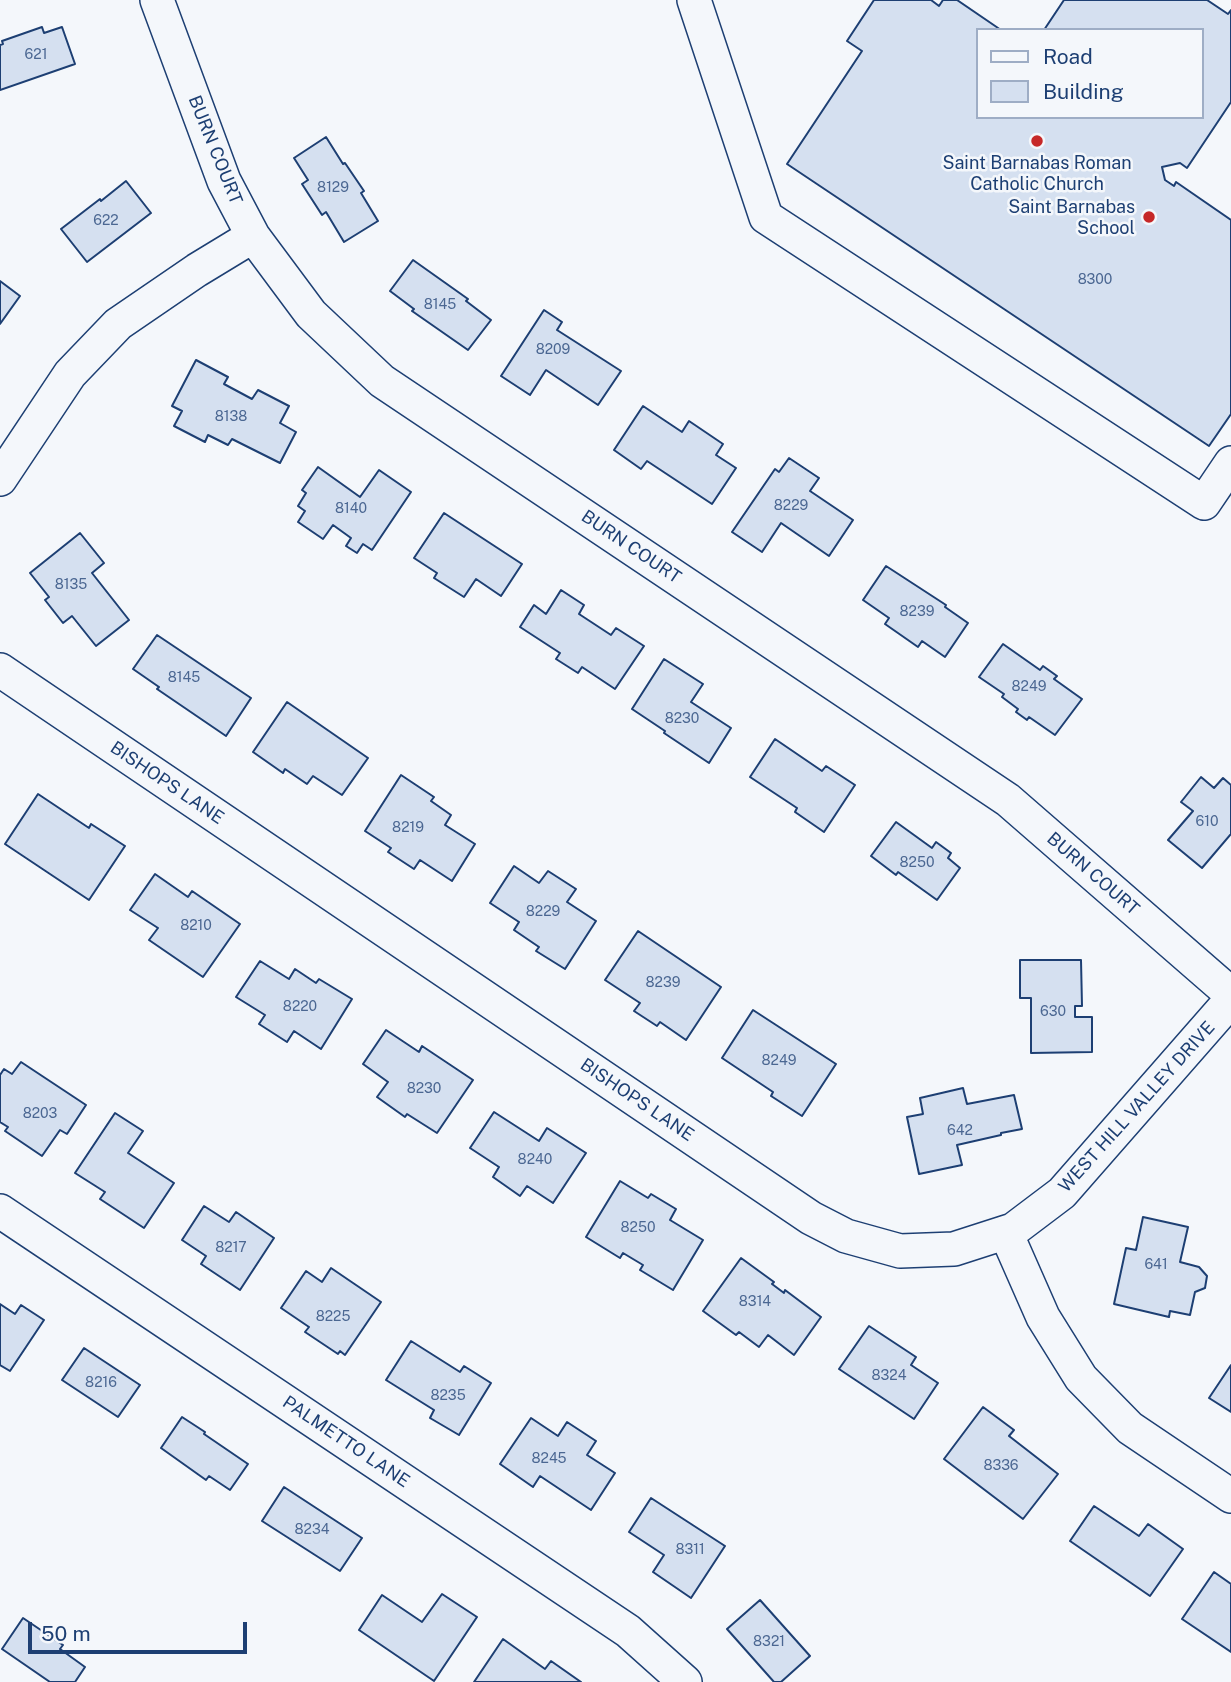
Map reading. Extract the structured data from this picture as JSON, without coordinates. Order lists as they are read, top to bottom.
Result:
{
  "streets": {
    "street": [
      "BURN COURT",
      "BISHOPS LANE",
      "WEST HILL VALLEY DRIVE",
      "PALMETTO LANE"
    ]
  },
  "crossings": [
    ["BISHOPS LANE", "WEST HILL VALLEY DRIVE"]
  ],
  "places": ["Saint Barnabas Roman Catholic Church", "Saint Barnabas School"],
  "house_numbers": [
    "621",
    "8129",
    "622",
    "8300",
    "8145",
    "8209",
    "8138",
    "8229",
    "8140",
    "8135",
    "8239",
    "8145",
    "8249",
    "8230",
    "610",
    "8219",
    "8250",
    "8229",
    "8210",
    "8239",
    "8220",
    "630",
    "8249",
    "8230",
    "8203",
    "642",
    "8240",
    "8250",
    "8217",
    "641",
    "8314",
    "8225",
    "8324",
    "8216",
    "8235",
    "8245",
    "8336",
    "8234",
    "8311",
    "8321"
  ],
  "legend": ["Road", "Building"],
  "scale_bar": "50 m"
}
